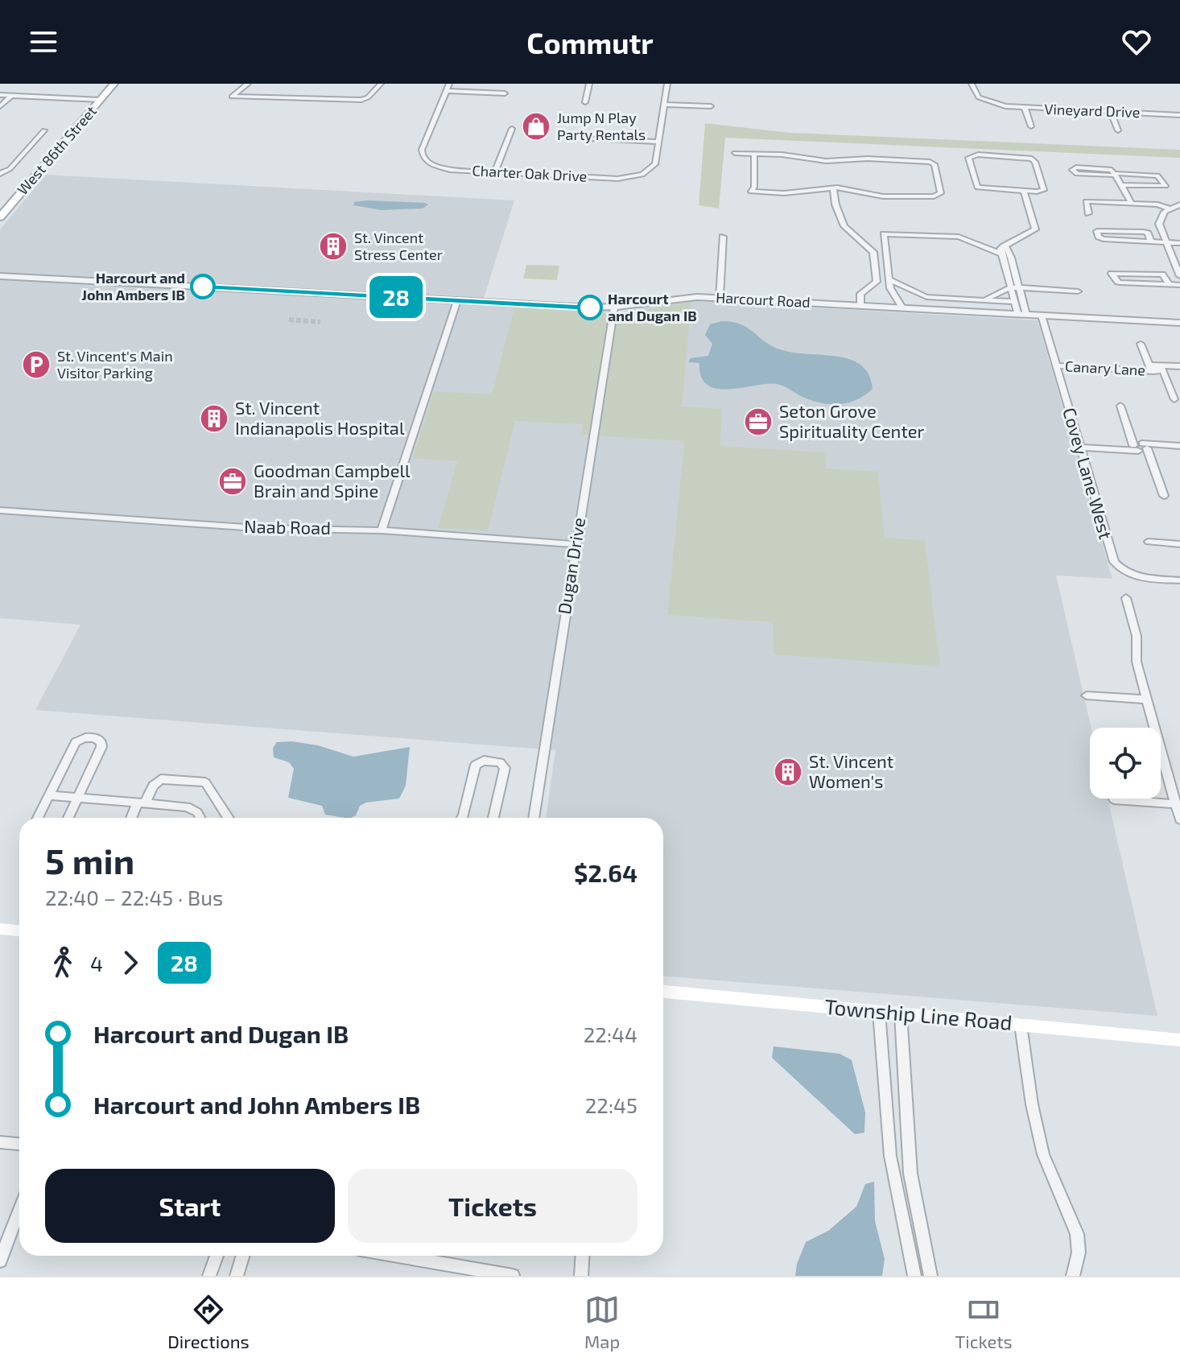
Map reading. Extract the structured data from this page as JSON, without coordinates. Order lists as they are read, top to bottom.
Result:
{
  "streets": {
    "main road": ["West 86th Street", "Township Line Road"],
    "street": [
      "Vineyard Drive",
      "Charter Oak Drive",
      "Harcourt Road",
      "Canary Lane",
      "Covey Lane West",
      "Naab Road",
      "Dugan Drive"
    ]
  },
  "crossings": [
    ["Harcourt Road", "Covey Lane West"],
    ["Harcourt Road", "Dugan Drive"],
    ["Canary Lane", "Covey Lane West"],
    ["Naab Road", "Dugan Drive"]
  ],
  "places": {
    "shop": ["Jump N Play Party Rentals"],
    "building": ["St. Vincent Stress Center", "St. Vincent Indianapolis Hospital", "St. Vincent Women's"],
    "other": ["Harcourt and John Ambers IB", "Harcourt and Dugan IB"],
    "parking": ["St. Vincent's Main Visitor Parking"],
    "office": ["Seton Grove Spirituality Center", "Goodman Campbell Brain and Spine"]
  },
  "lines": ["bus line 28"],
  "page": {
    "header": "Commutr",
    "on_map": "28",
    "heading": ["5 min", "22:40 – 22:45 · Bus", "$2.64"],
    "legs": ["4", "28"],
    "list": [
      {
        "name": "Harcourt and Dugan IB",
        "value": "22:44"
      },
      {
        "name": "Harcourt and John Ambers IB",
        "value": "22:45"
      }
    ],
    "buttons": ["Start", "Tickets"],
    "tabs": ["Directions", "Map", "Tickets"]
  }
}
